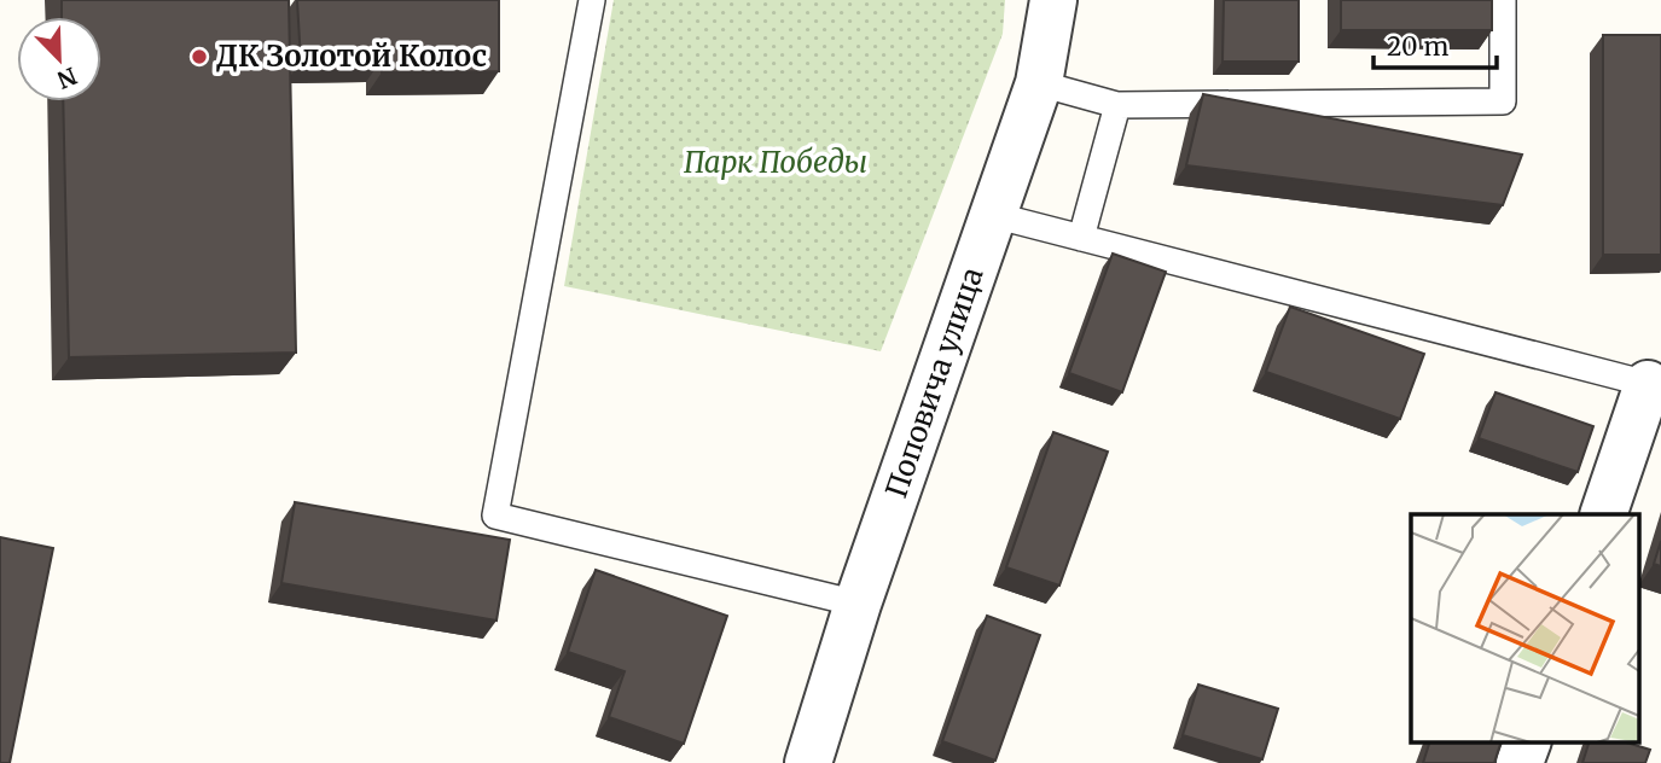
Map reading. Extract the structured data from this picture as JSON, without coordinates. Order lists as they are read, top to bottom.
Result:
{
  "streets": {
    "street": ["Поповича улица"]
  },
  "parks": ["Парк Победы"],
  "places": ["ДК Золотой Колос"],
  "scale_bar": "20 m",
  "north": "bottom right"
}
